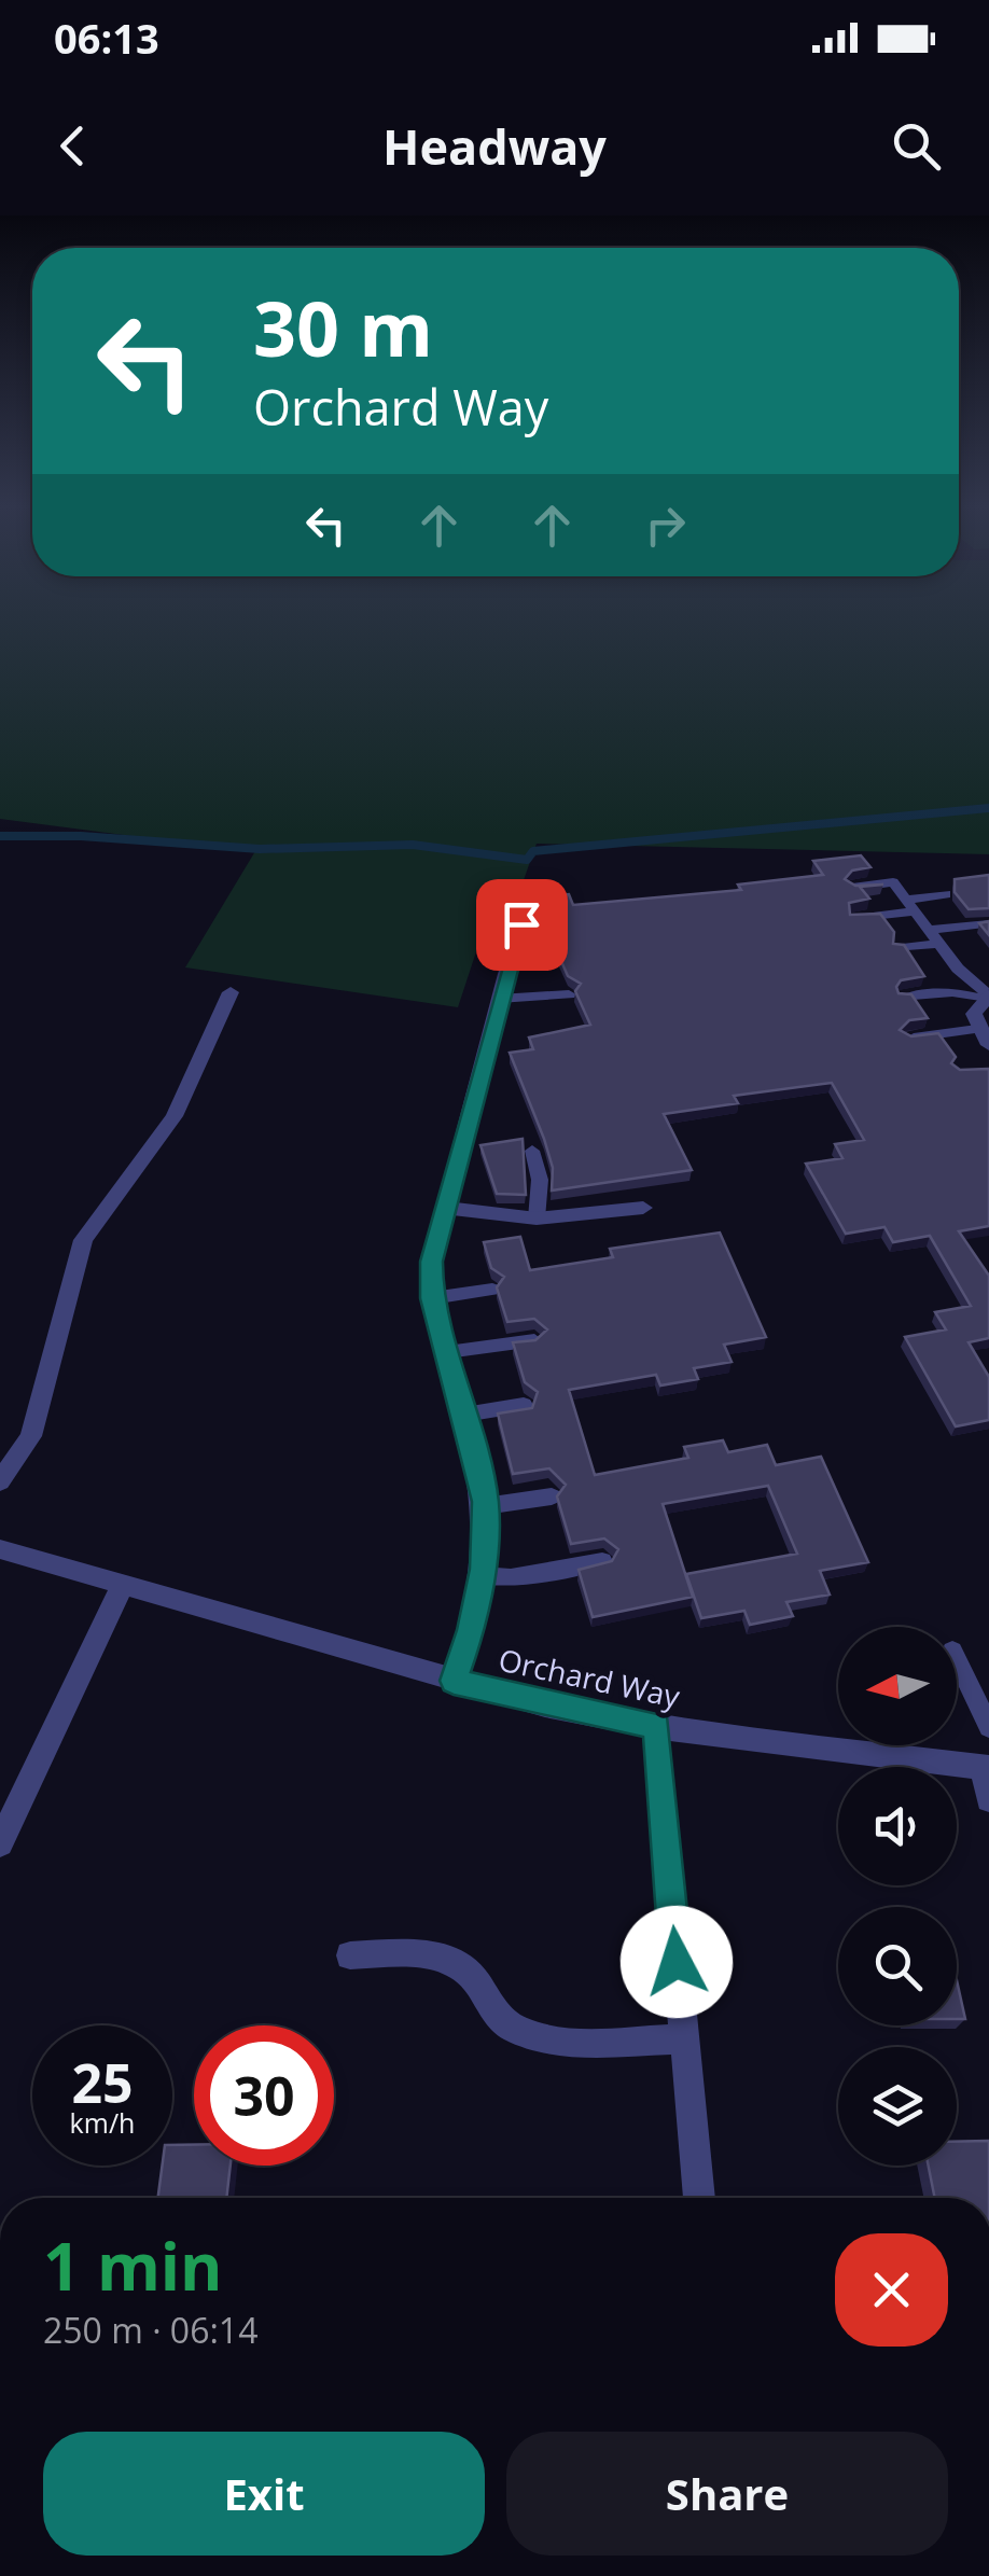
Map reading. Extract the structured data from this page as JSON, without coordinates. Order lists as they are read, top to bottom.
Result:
{
  "streets": {
    "street": ["Orchard Way"]
  },
  "north": "left",
  "page": {
    "status": "06:13",
    "header": "Headway",
    "turn": ["30 m", "Orchard Way"],
    "speed": "25 km/h",
    "limit": "30",
    "heading": ["1 min", "250 m · 06:14"],
    "buttons": ["Exit", "Share"]
  }
}
